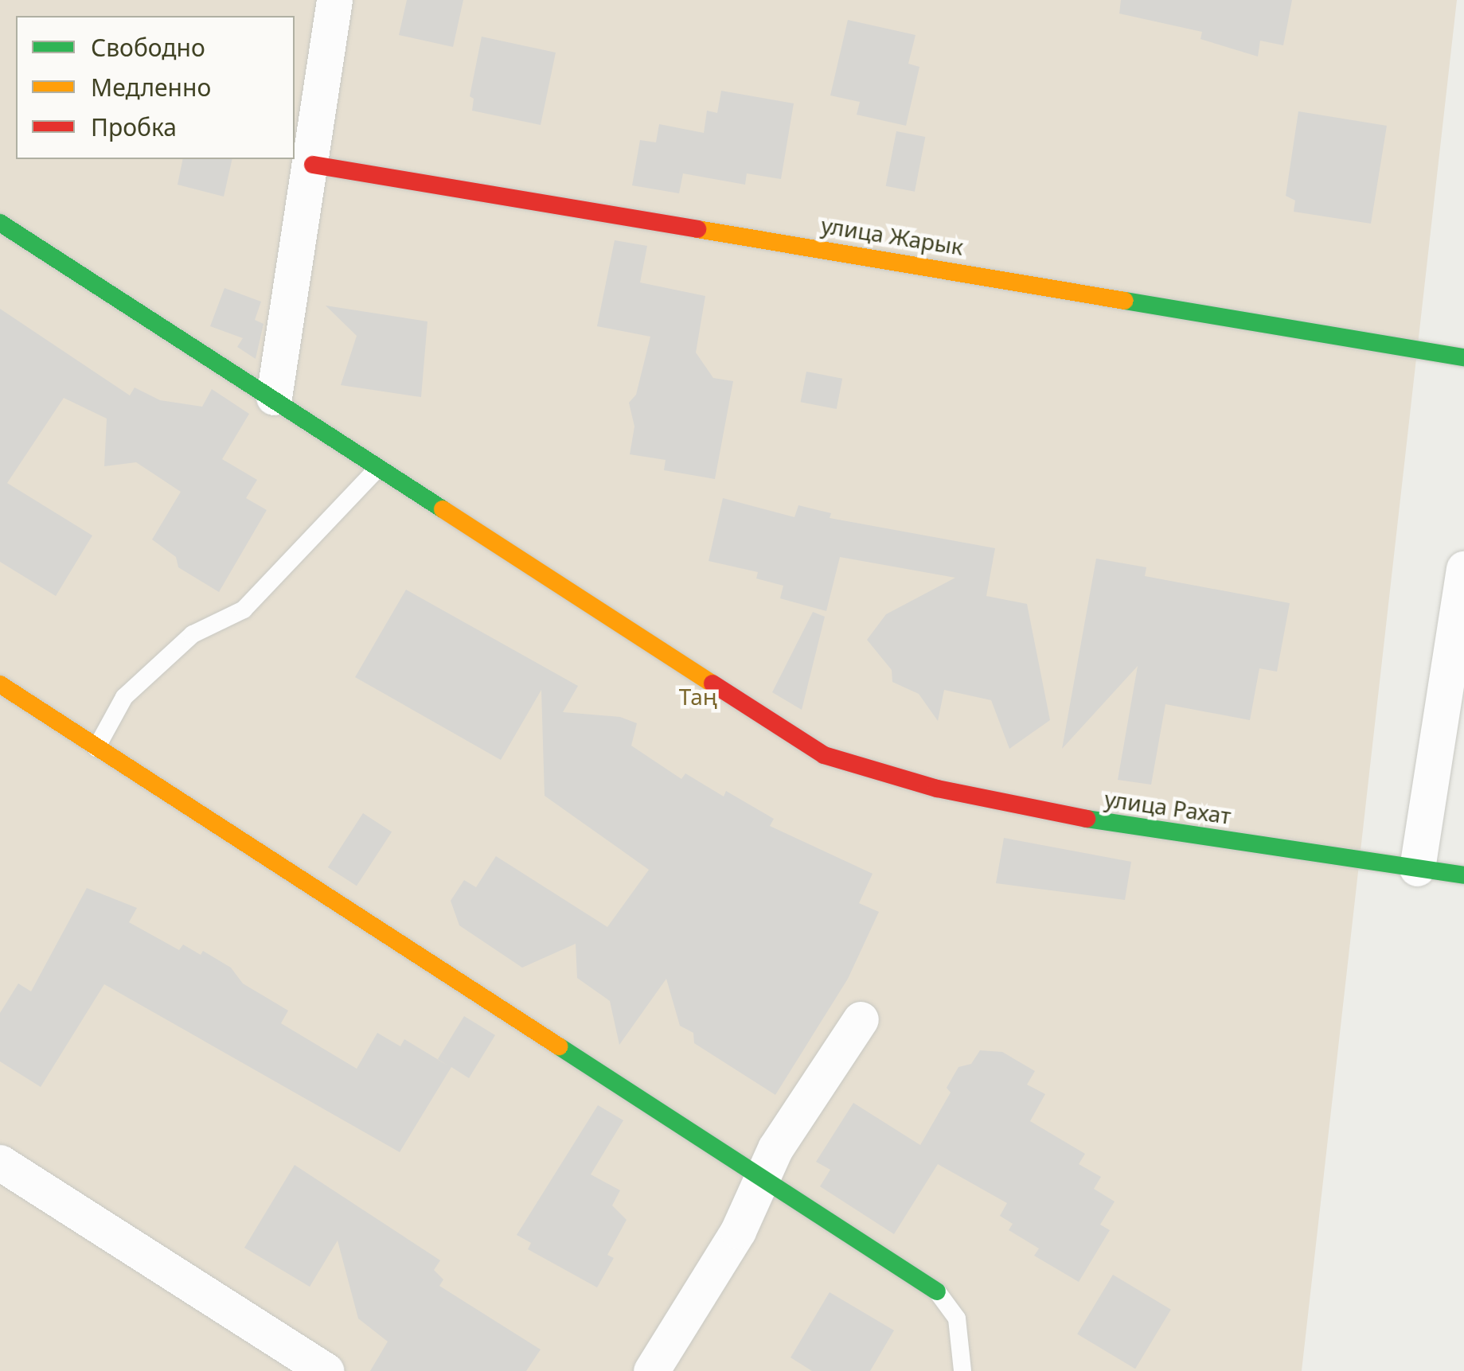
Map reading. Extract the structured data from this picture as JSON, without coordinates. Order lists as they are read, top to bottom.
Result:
{
  "streets": {
    "street": ["улица Жарык", "улица Рахат"]
  },
  "parks": ["Таң"],
  "legend": ["Свободно", "Медленно", "Пробка"]
}
